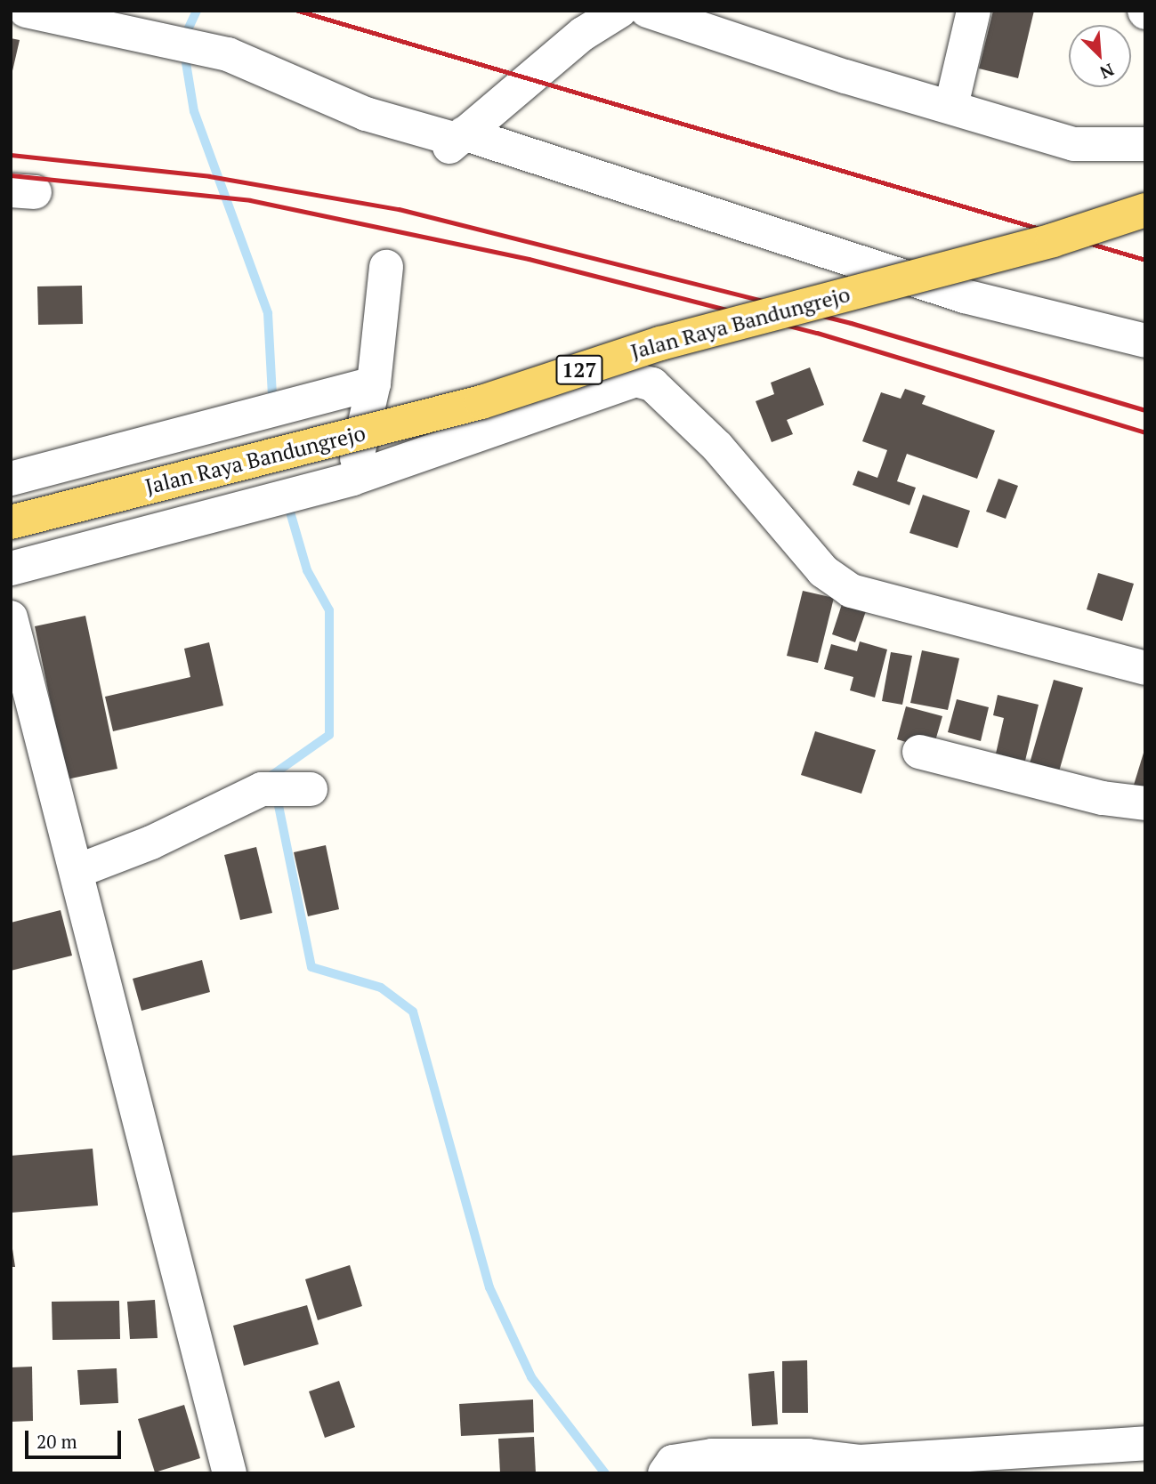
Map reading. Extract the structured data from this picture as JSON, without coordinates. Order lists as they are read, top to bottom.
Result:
{
  "streets": {
    "main road": ["Jalan Raya Bandungrejo", "127"]
  },
  "scale_bar": "20 m",
  "north": "bottom right"
}
